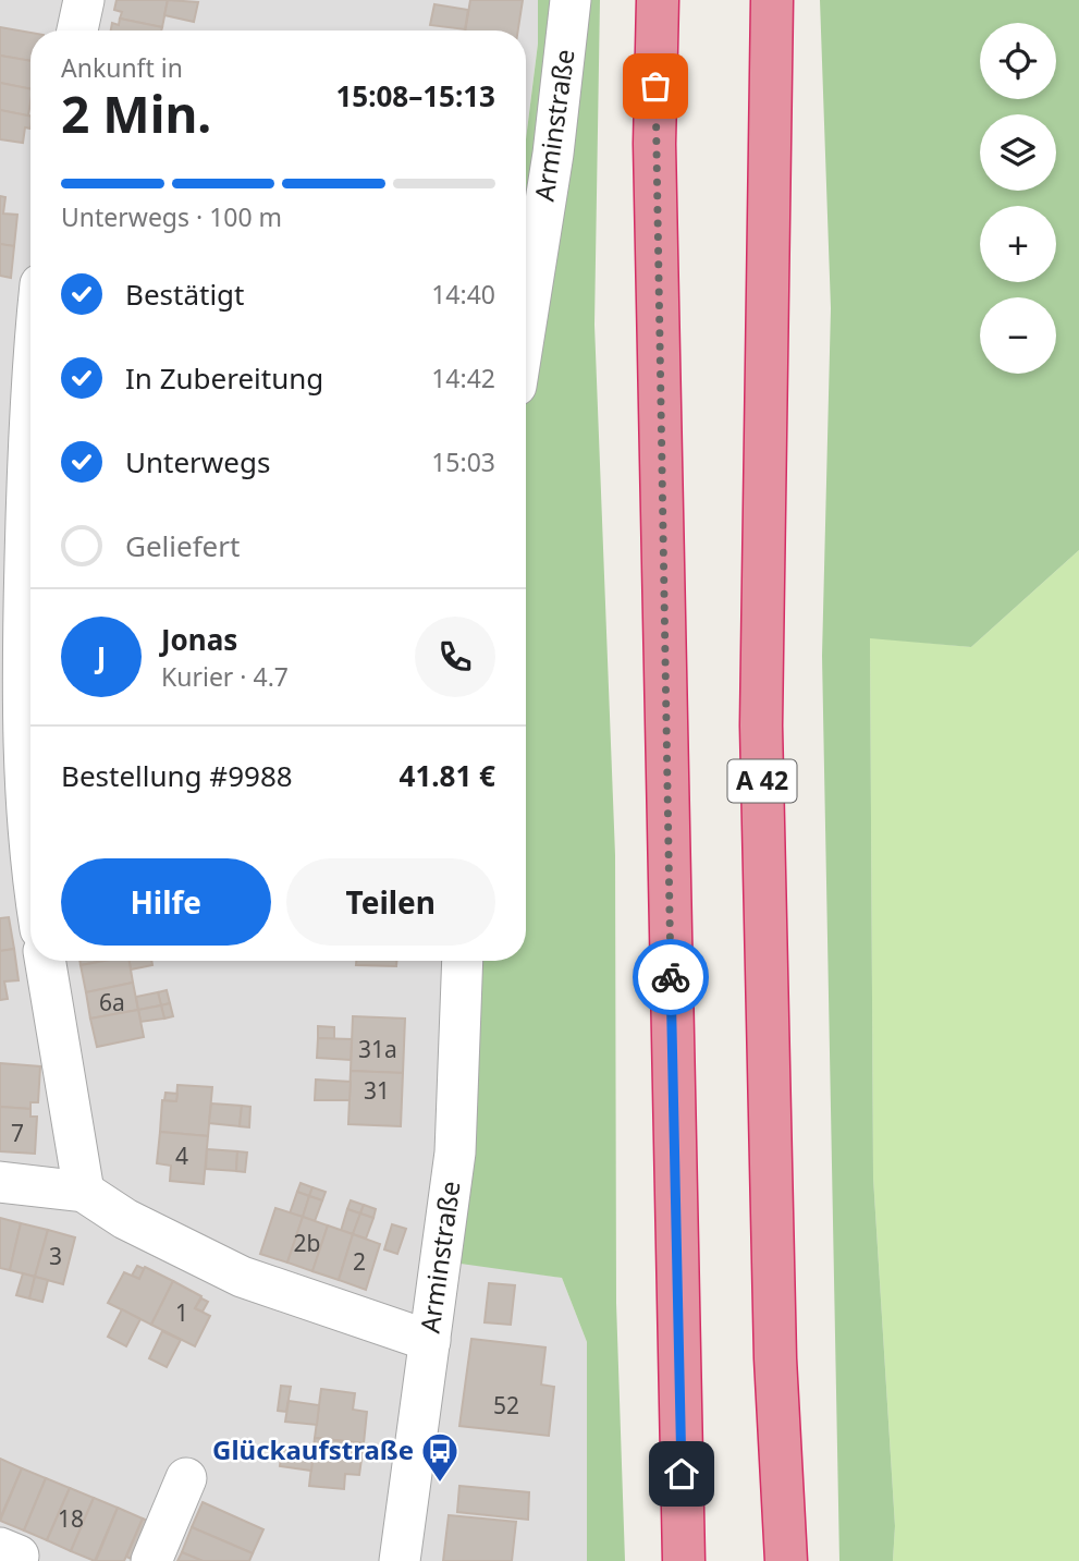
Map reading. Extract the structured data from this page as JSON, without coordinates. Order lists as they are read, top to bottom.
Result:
{
  "streets": {
    "highway": ["A 42"],
    "street": ["Arminstraße"]
  },
  "places": {
    "bus stop": ["Glückaufstraße"]
  },
  "house_numbers": [
    "6a",
    "31a",
    "31",
    "7",
    "4",
    "2b",
    "3",
    "2",
    "1",
    "52",
    "18"
  ],
  "page": {
    "map_buttons": ["+", "−"],
    "heading": ["2 Min.", "Ankunft in", "15:08–15:13"],
    "panel": [
      "Jonas",
      "Kurier · 4.7",
      "Bestellung #9988",
      "41.81 €"
    ],
    "bar": "Unterwegs · 100 m",
    "list": [
      ["Bestätigt", "14:40"],
      ["In Zubereitung", "14:42"],
      ["Unterwegs", "15:03"],
      "Geliefert"
    ],
    "round": "J",
    "buttons": ["Hilfe", "Teilen"]
  }
}
